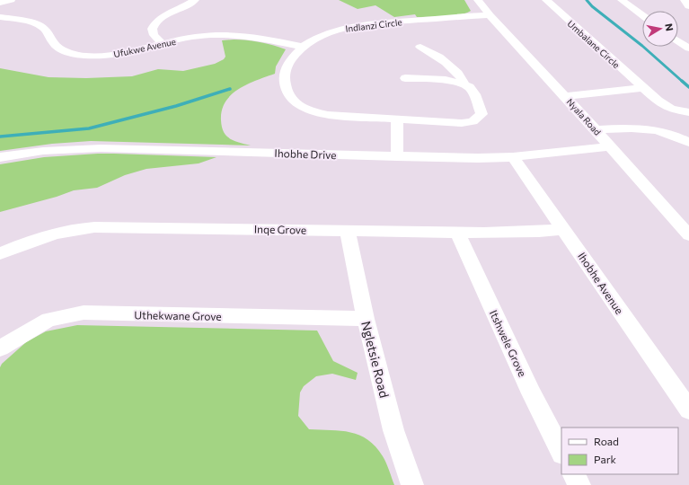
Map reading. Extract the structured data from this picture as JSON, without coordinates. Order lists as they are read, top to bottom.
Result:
{
  "streets": {
    "street": [
      "Indlanzi Circle",
      "Umbalane Circle",
      "Ufukwe Avenue",
      "Nyala Road",
      "Ihobhe Drive",
      "Inqe Grove",
      "Ihobhe Avenue",
      "Uthekwane Grove",
      "Itshwele Grove",
      "Ngletsie Road"
    ]
  },
  "crossings": [
    ["Indlanzi Circle", "Ufukwe Avenue"],
    ["Indlanzi Circle", "Nyala Road"],
    ["Nyala Road", "Ihobhe Drive"],
    ["Ihobhe Drive", "Ihobhe Avenue"],
    ["Inqe Grove", "Ihobhe Avenue"],
    ["Inqe Grove", "Itshwele Grove"],
    ["Inqe Grove", "Ngletsie Road"],
    ["Uthekwane Grove", "Ngletsie Road"]
  ],
  "legend": ["Road", "Park"],
  "north": "right"
}
